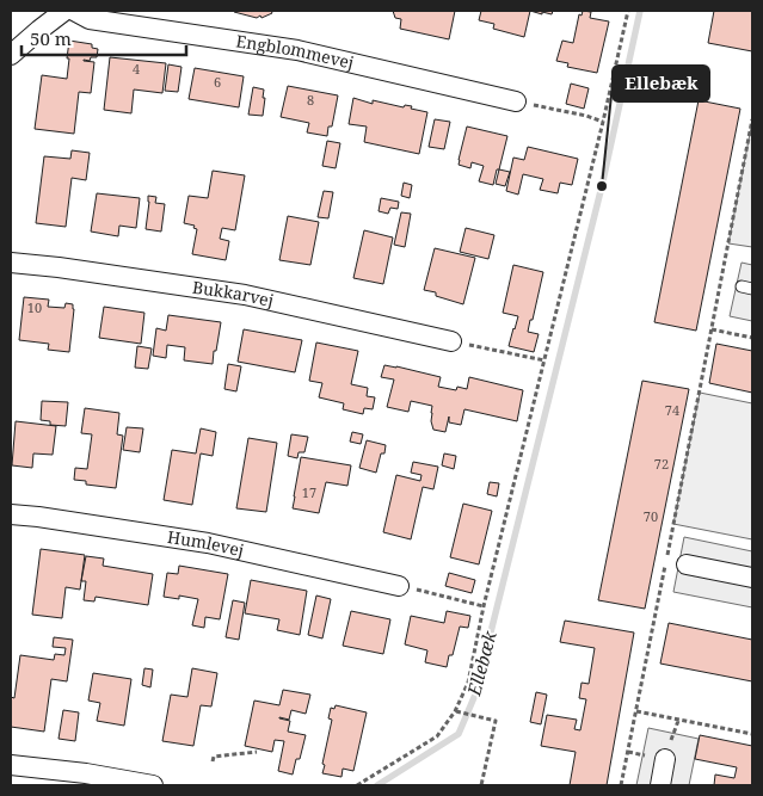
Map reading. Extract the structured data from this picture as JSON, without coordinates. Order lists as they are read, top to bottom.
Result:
{
  "streets": {
    "street": ["Engblommevej", "Bukkarvej", "Humlevej"]
  },
  "water": ["Ellebæk"],
  "places": ["Ellebæk"],
  "house_numbers": [
    "4",
    "6",
    "8",
    "10",
    "74",
    "72",
    "17",
    "70"
  ],
  "scale_bar": "50 m"
}
